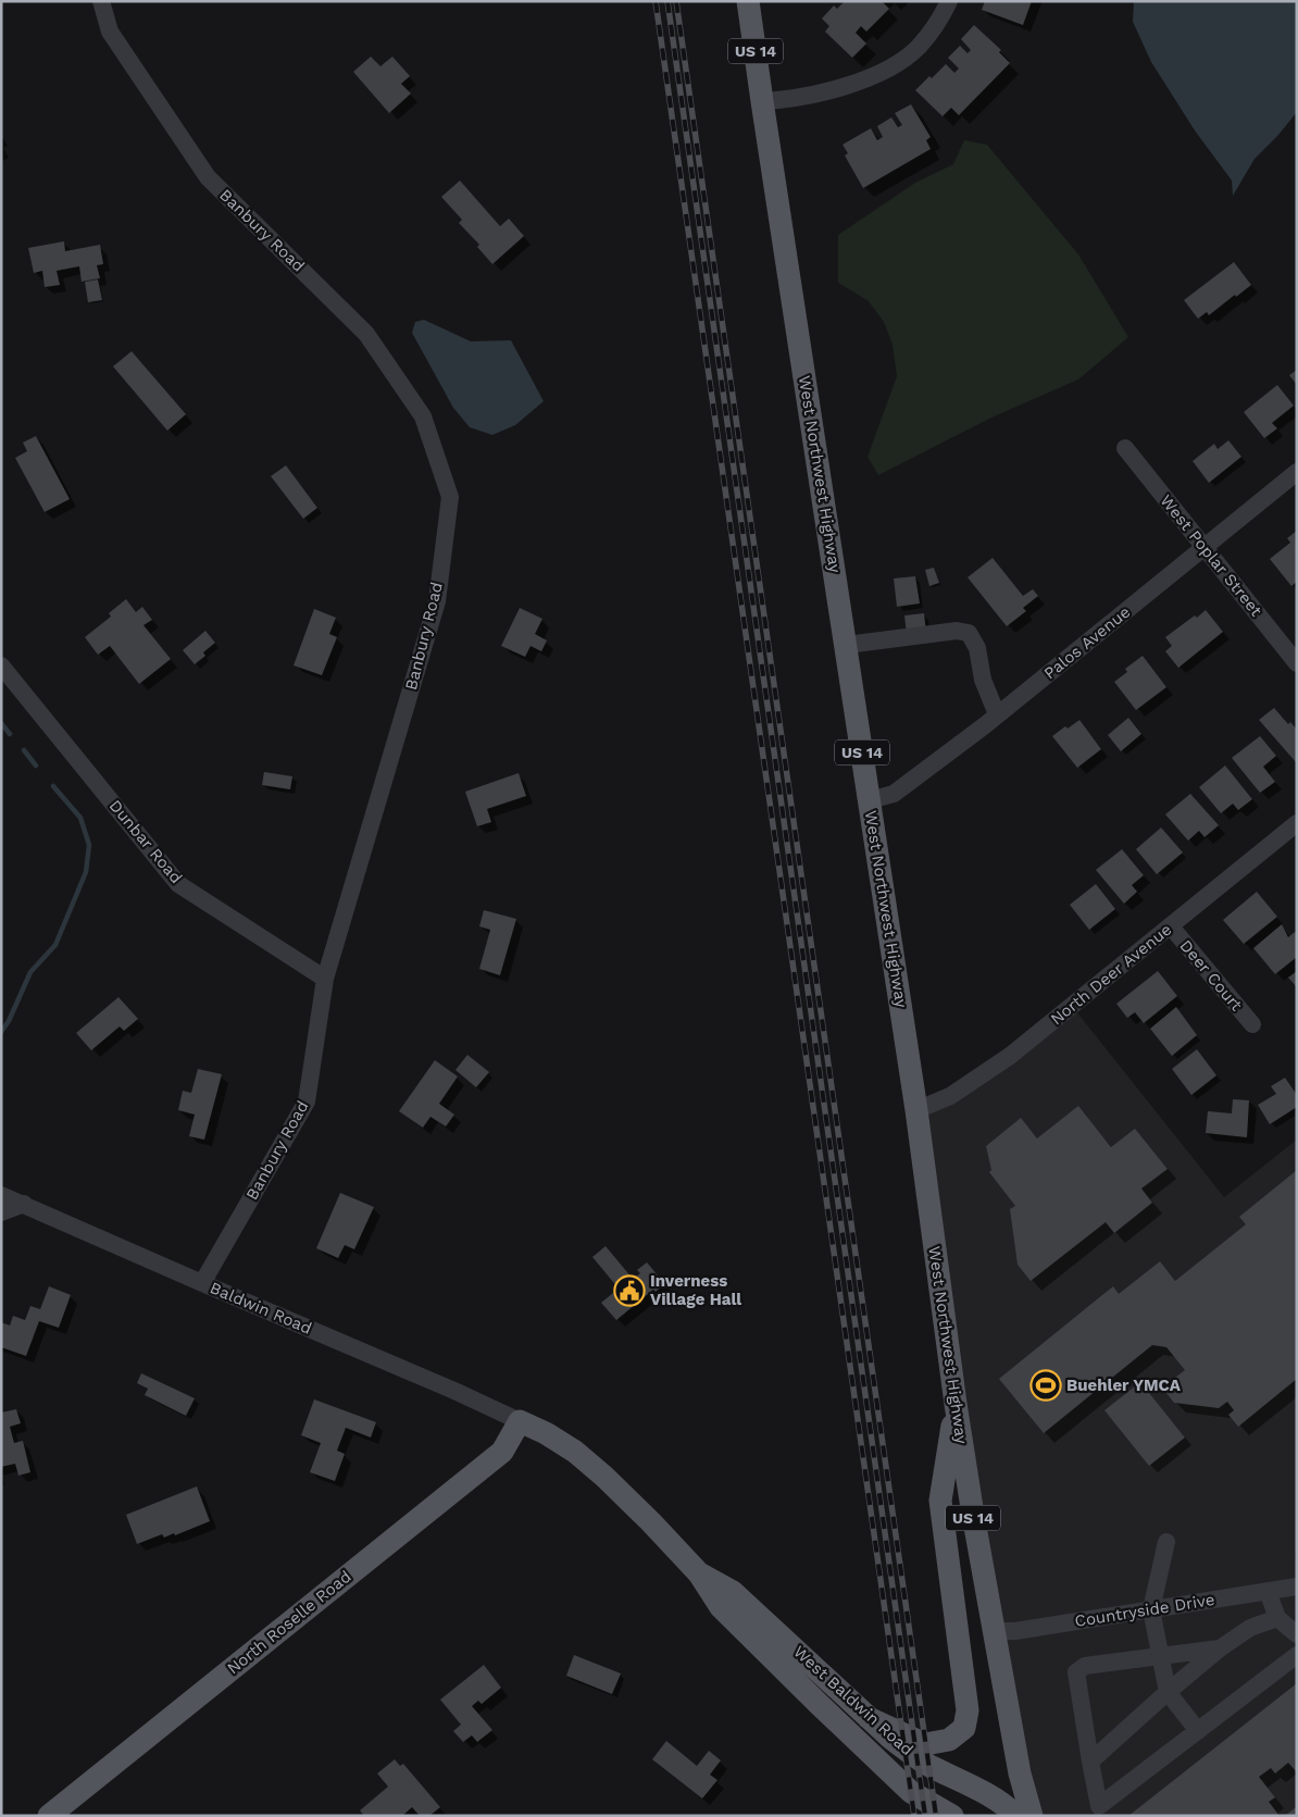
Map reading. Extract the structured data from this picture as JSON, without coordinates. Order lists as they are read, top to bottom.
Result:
{
  "streets": {
    "main road": [
      "US 14",
      "West Northwest Highway",
      "North Roselle Road",
      "West Baldwin Road"
    ],
    "street": [
      "Banbury Road",
      "West Poplar Street",
      "Palos Avenue",
      "Dunbar Road",
      "North Deer Avenue",
      "Deer Court",
      "Baldwin Road",
      "Countryside Drive"
    ]
  },
  "crossings": [
    ["Banbury Road", "Dunbar Road"],
    ["Banbury Road", "Baldwin Road"],
    ["West Northwest Highway", "Palos Avenue"],
    ["West Northwest Highway", "North Deer Avenue"],
    ["West Northwest Highway", "Countryside Drive"],
    ["West Poplar Street", "Palos Avenue"],
    ["North Deer Avenue", "Deer Court"],
    ["Baldwin Road", "North Roselle Road"],
    ["Baldwin Road", "West Baldwin Road"],
    ["North Roselle Road", "West Baldwin Road"]
  ],
  "places": {
    "public building": ["Inverness Village Hall"],
    "sports": ["Buehler YMCA"]
  }
}
